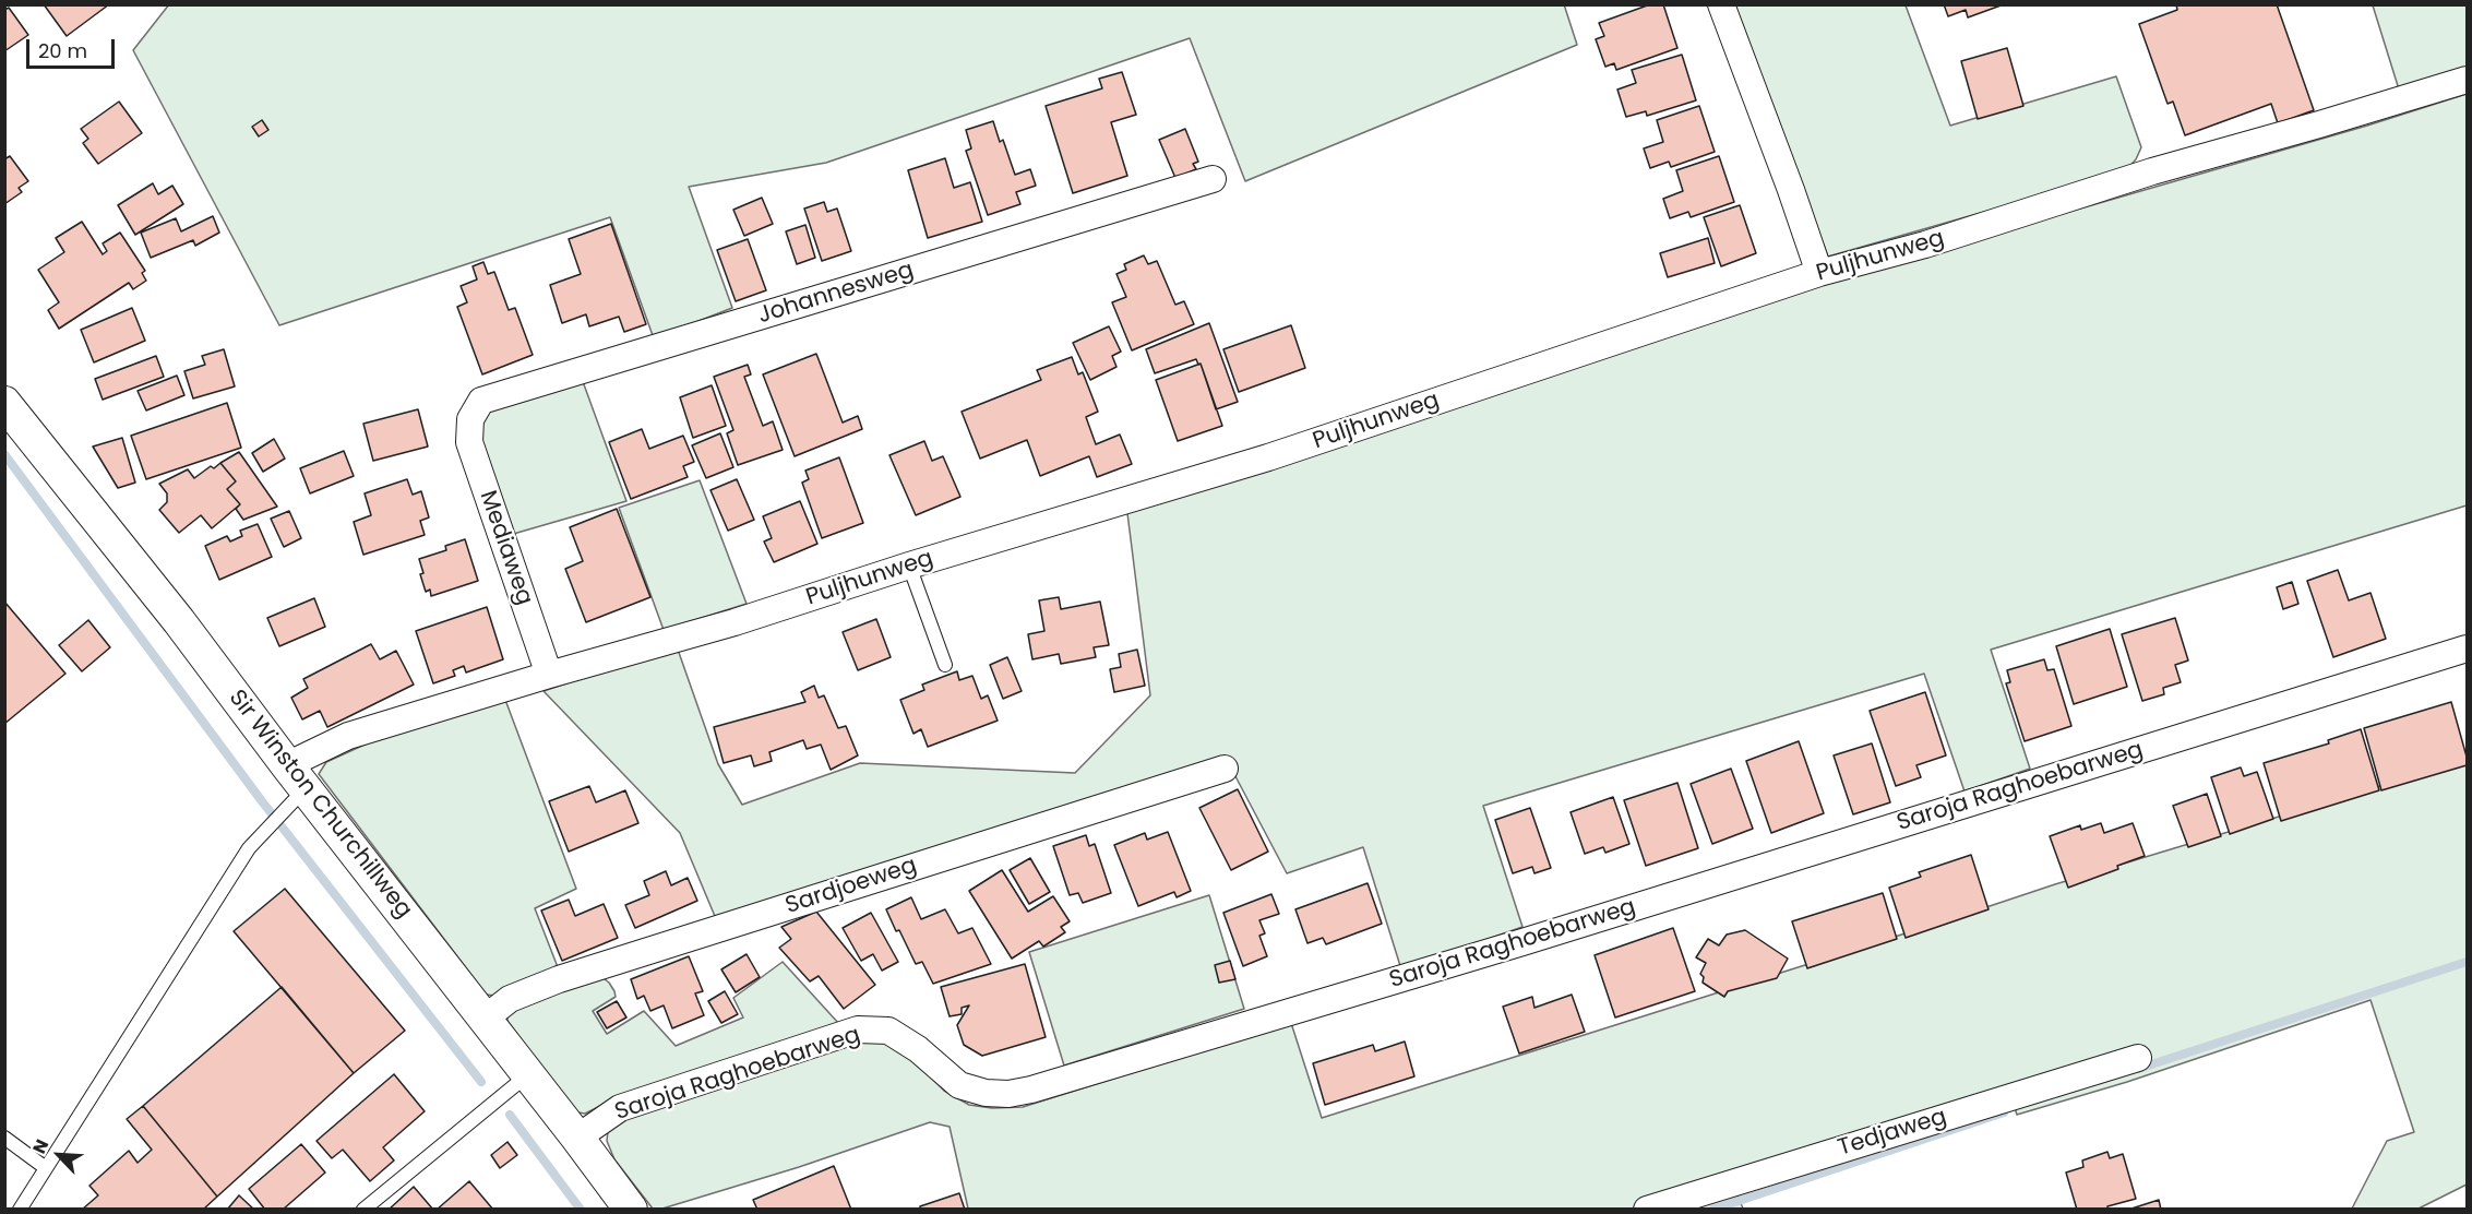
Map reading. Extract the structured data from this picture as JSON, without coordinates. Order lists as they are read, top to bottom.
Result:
{
  "streets": {
    "street": [
      "Puljhunweg",
      "Johannesweg",
      "Mediaweg",
      "Saroja Raghoebarweg",
      "Sir Winston Churchillweg",
      "Sardjoeweg",
      "Tedjaweg"
    ]
  },
  "crossings": [
    ["Puljhunweg", "Mediaweg"],
    ["Puljhunweg", "Sir Winston Churchillweg"],
    ["Johannesweg", "Mediaweg"],
    ["Saroja Raghoebarweg", "Sir Winston Churchillweg"],
    ["Sir Winston Churchillweg", "Sardjoeweg"]
  ],
  "scale_bar": "20 m",
  "north": "top left"
}
